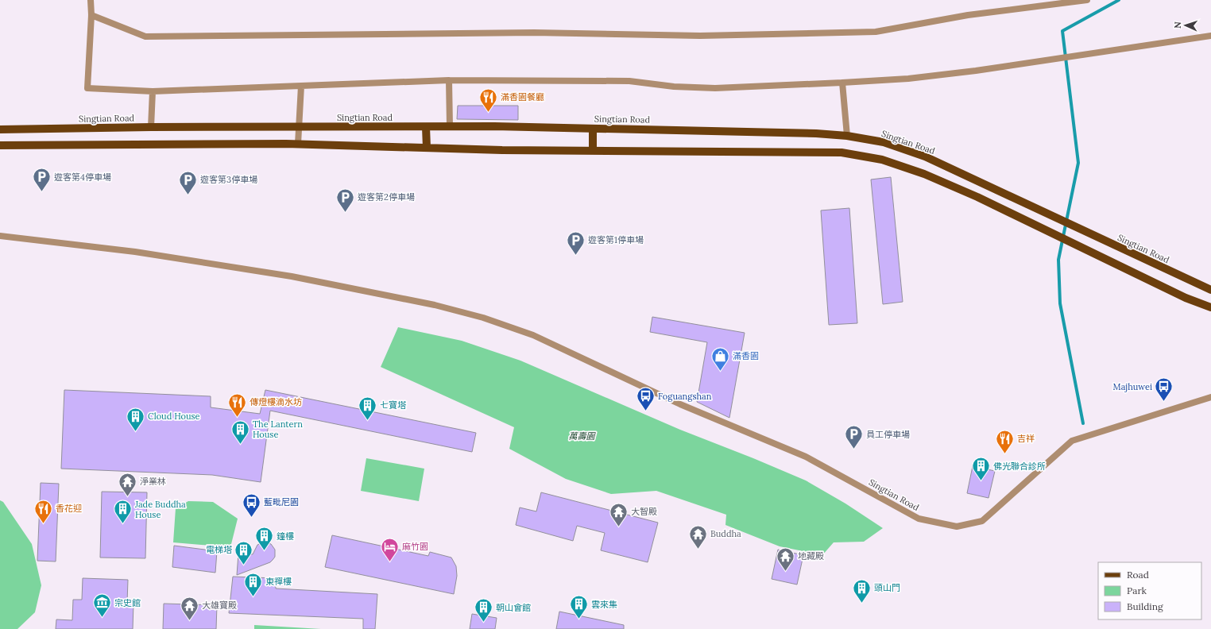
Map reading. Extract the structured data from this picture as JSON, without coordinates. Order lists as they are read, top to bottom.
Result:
{
  "streets": {
    "main road": ["Singtian Road"]
  },
  "parks": ["萬壽園"],
  "places": {
    "restaurant": [
      "滿香園餐廳",
      "傳燈樓滴水坊",
      "吉祥",
      "香花迎"
    ],
    "parking": [
      "遊客第4停車場",
      "遊客第3停車場",
      "遊客第2停車場",
      "遊客第1停車場",
      "員工停車場"
    ],
    "shop": ["滿香園"],
    "bus stop": ["Majhuwei", "Foguangshan", "藍毗尼園"],
    "building": [
      "七寶塔",
      "Cloud House",
      "The Lantern House",
      "佛光聯合診所",
      "Jade Buddha House",
      "鐘樓",
      "電梯塔",
      "東禪樓",
      "頭山門",
      "雲來集",
      "朝山會館"
    ],
    "temple": [
      "淨業林",
      "大智殿",
      "Buddha",
      "地藏殿",
      "大雄寶殿"
    ],
    "hotel": ["麻竹園"],
    "museum": ["宗史館"]
  },
  "legend": ["Road", "Park", "Building"],
  "north": "left"
}
